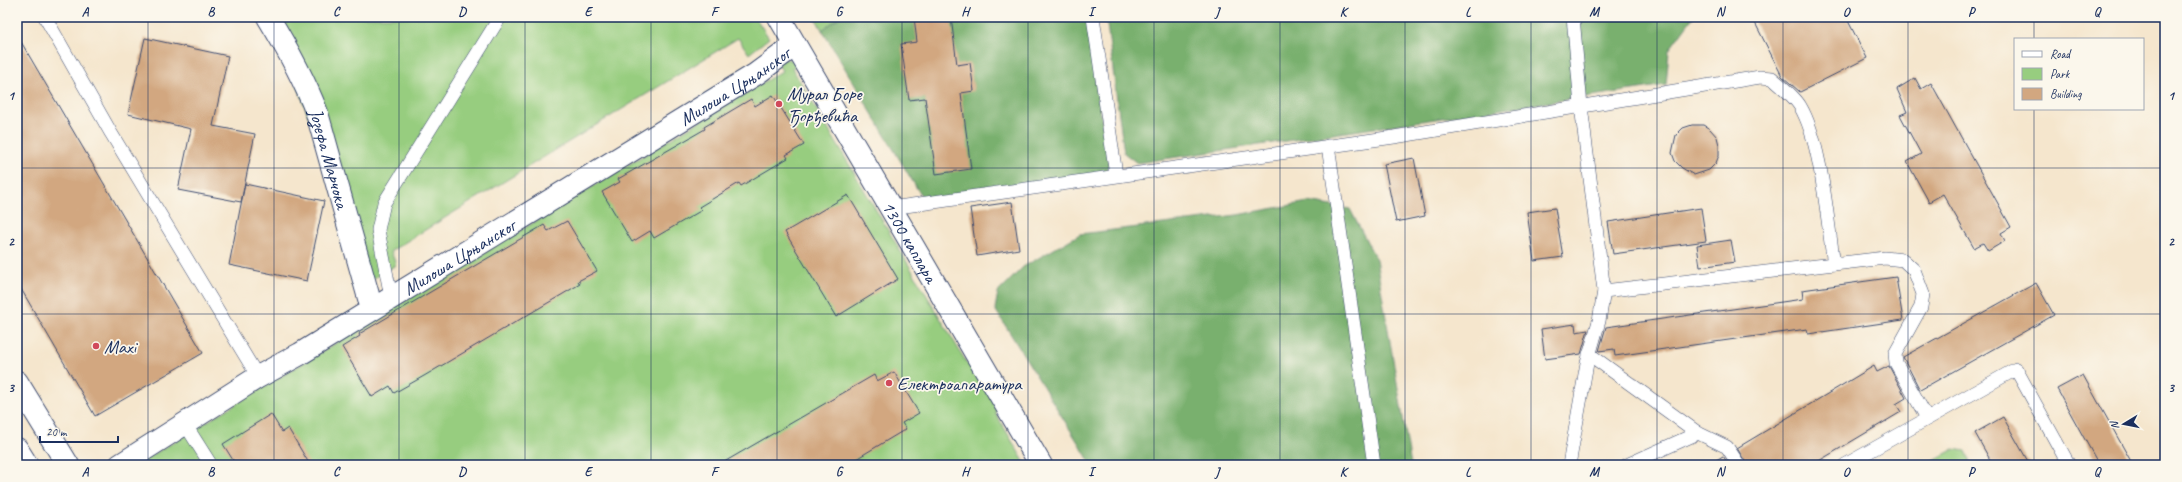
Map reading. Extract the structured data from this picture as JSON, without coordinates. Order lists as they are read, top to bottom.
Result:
{
  "streets": {
    "street": ["Милоша Црњанског", "Јозефа Марчока", "1300 каплара"]
  },
  "crossings": [
    ["Милоша Црњанског", "Јозефа Марчока"],
    ["Милоша Црњанског", "1300 каплара"]
  ],
  "places": ["Мурал Боре Ђорђевића", "Maxi", "Електроапаратура"],
  "legend": ["Road", "Park", "Building"],
  "scale_bar": "20 m",
  "north": "left",
  "grid": {
    "columns": [
      "A",
      "B",
      "C",
      "D",
      "E",
      "F",
      "G",
      "H",
      "I",
      "J",
      "K",
      "L",
      "M",
      "N",
      "O",
      "P",
      "Q"
    ],
    "rows": ["1", "2", "3"]
  }
}
